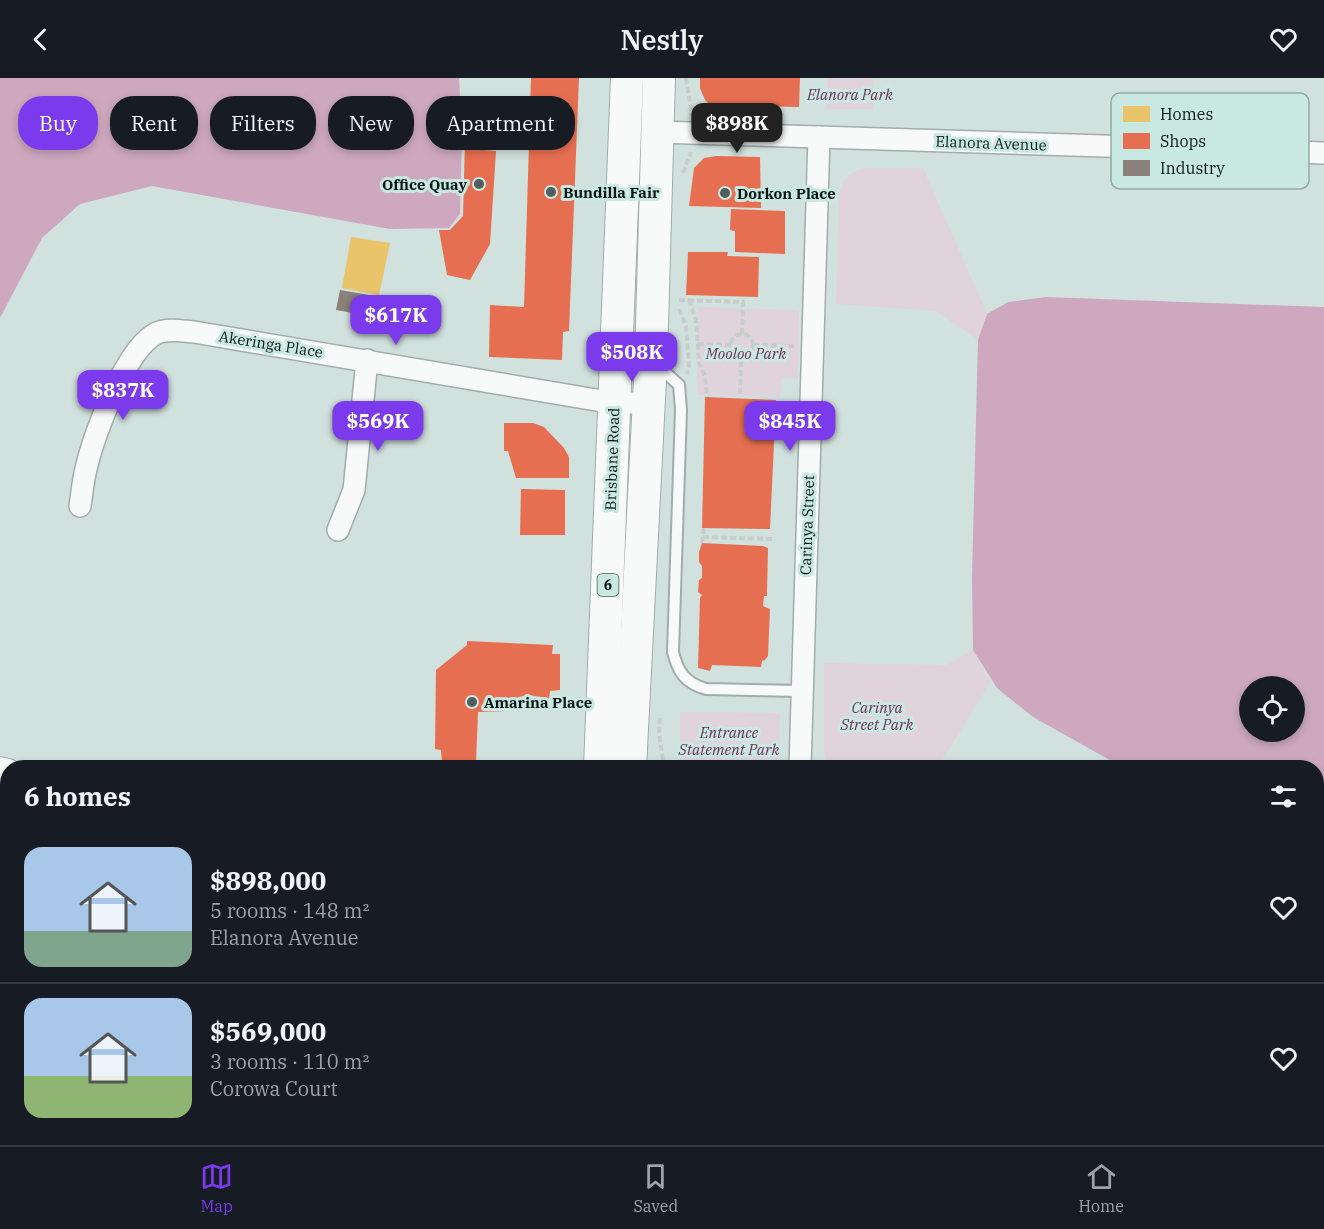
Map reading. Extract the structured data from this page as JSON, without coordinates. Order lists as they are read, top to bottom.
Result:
{
  "streets": {
    "main road": ["Brisbane Road", "6"],
    "street": ["Elanora Avenue", "Akeringa Place", "Carinya Street"]
  },
  "crossings": [
    ["Elanora Avenue", "Carinya Street"],
    ["Elanora Avenue", "6"],
    ["Akeringa Place", "Brisbane Road"],
    ["Akeringa Place", "6"]
  ],
  "parks": [
    "Elanora Park",
    "Mooloo Park",
    "Carinya Street Park",
    "Entrance Statement Park"
  ],
  "places": [
    "Office Quay",
    "Bundilla Fair",
    "Dorkon Place",
    "Amarina Place"
  ],
  "legend": ["Homes", "Shops", "Industry"],
  "page": {
    "header": "Nestly",
    "chip": [
      "Buy",
      "Rent",
      "Filters",
      "New",
      "Apartment"
    ],
    "price": [
      "$898K",
      "$617K",
      "$508K",
      "$837K",
      "$569K",
      "$845K"
    ],
    "heading": "6 homes",
    "list": [
      {
        "name": "$898,000",
        "note": "5 rooms · 148 m² · Elanora Avenue"
      },
      {
        "name": "$569,000",
        "note": "3 rooms · 110 m² · Corowa Court"
      }
    ],
    "tabs": ["Map", "Saved", "Home"]
  }
}
